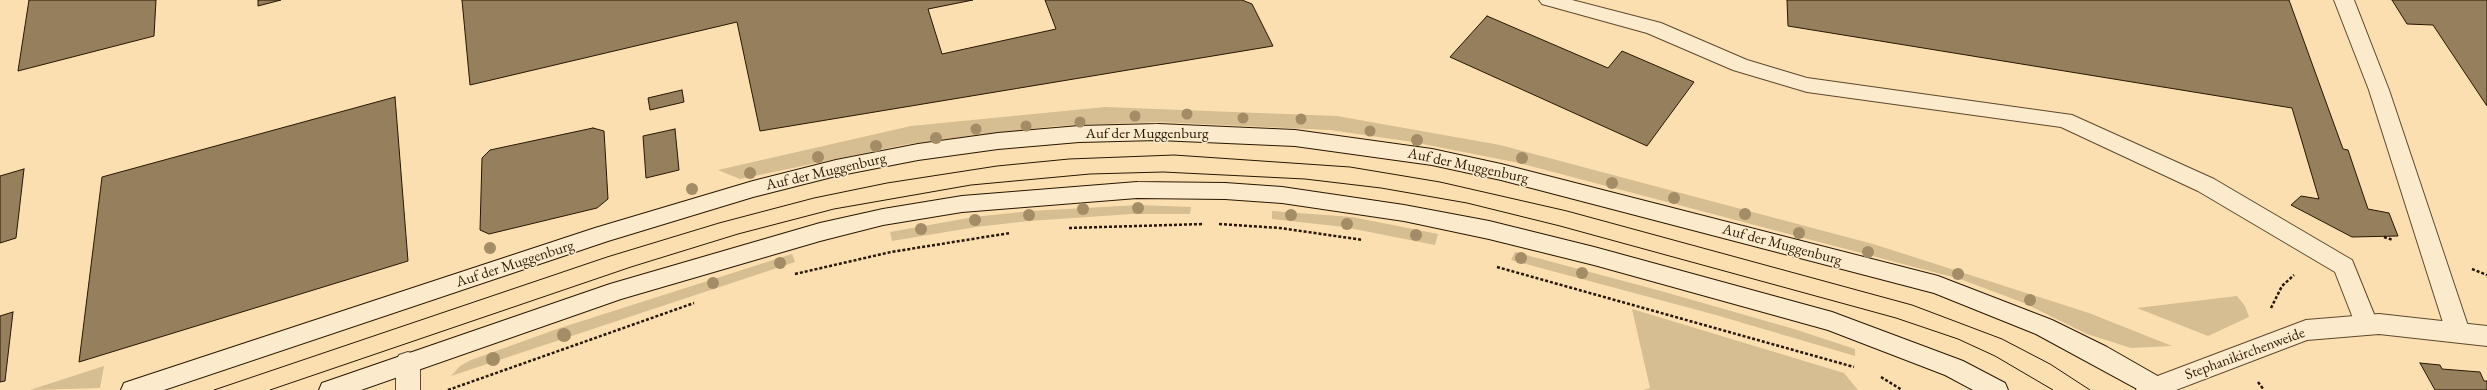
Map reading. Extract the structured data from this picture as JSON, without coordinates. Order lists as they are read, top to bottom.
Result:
{
  "streets": {
    "street": ["Auf der Muggenburg", "Stephanikirchenweide"]
  },
  "crossings": [
    ["Auf der Muggenburg", "Stephanikirchenweide"]
  ]
}
